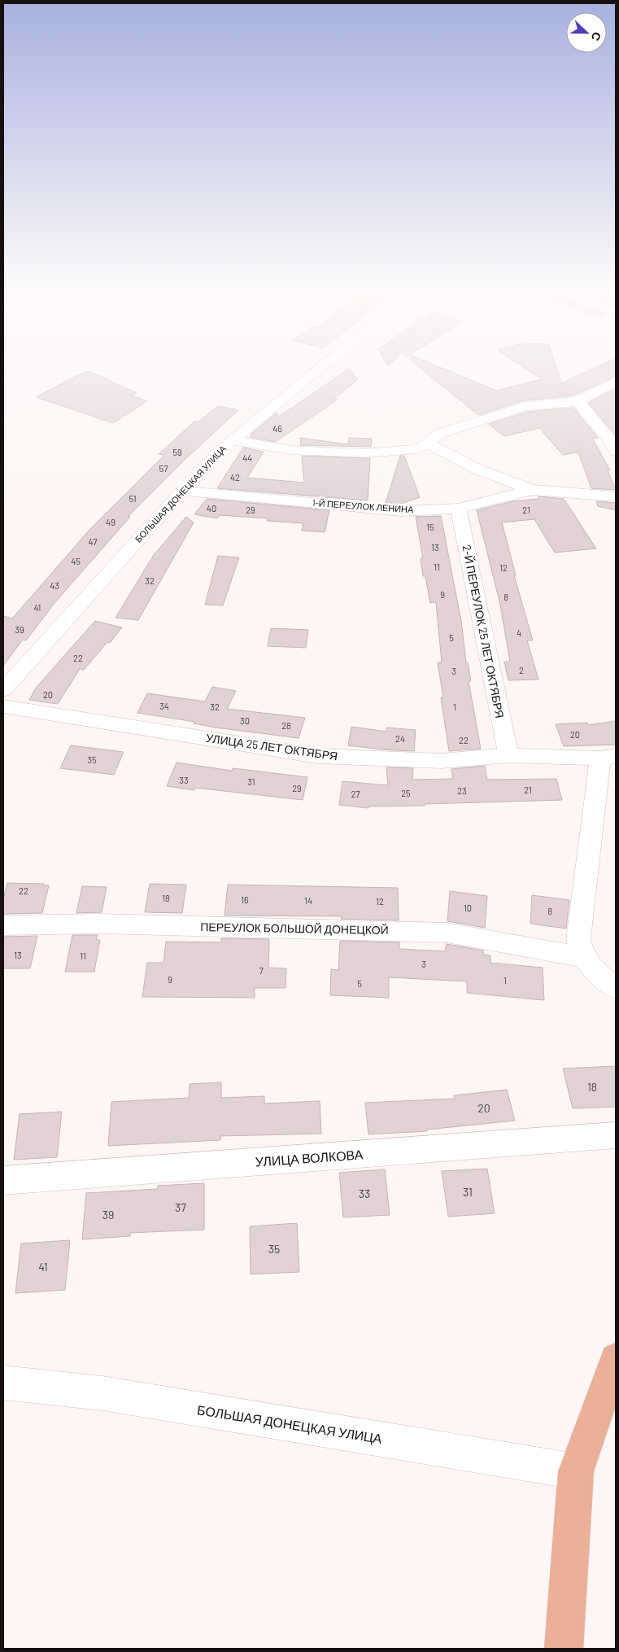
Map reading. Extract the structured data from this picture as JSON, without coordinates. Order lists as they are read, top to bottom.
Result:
{
  "streets": {
    "street": [
      "БОЛЬШАЯ ДОНЕЦКАЯ УЛИЦА",
      "1-Й ПЕРЕУЛОК ЛЕНИНА",
      "2-Й ПЕРЕУЛОК 25 ЛЕТ ОКТЯБРЯ",
      "УЛИЦА 25 ЛЕТ ОКТЯБРЯ",
      "ПЕРЕУЛОК БОЛЬШОЙ ДОНЕЦКОЙ",
      "УЛИЦА ВОЛКОВА"
    ]
  },
  "crossings": [
    ["БОЛЬШАЯ ДОНЕЦКАЯ УЛИЦА", "1-Й ПЕРЕУЛОК ЛЕНИНА"],
    ["1-Й ПЕРЕУЛОК ЛЕНИНА", "2-Й ПЕРЕУЛОК 25 ЛЕТ ОКТЯБРЯ"],
    ["2-Й ПЕРЕУЛОК 25 ЛЕТ ОКТЯБРЯ", "УЛИЦА 25 ЛЕТ ОКТЯБРЯ"]
  ],
  "house_numbers": [
    "46",
    "59",
    "44",
    "57",
    "42",
    "51",
    "40",
    "29",
    "21",
    "49",
    "15",
    "47",
    "13",
    "45",
    "11",
    "12",
    "32",
    "43",
    "9",
    "8",
    "41",
    "39",
    "4",
    "5",
    "22",
    "2",
    "3",
    "20",
    "34",
    "32",
    "1",
    "30",
    "28",
    "20",
    "24",
    "22",
    "35",
    "33",
    "31",
    "29",
    "21",
    "23",
    "25",
    "27",
    "22",
    "18",
    "16",
    "14",
    "12",
    "10",
    "8",
    "13",
    "11",
    "3",
    "7",
    "9",
    "1",
    "5",
    "18",
    "20",
    "31",
    "33",
    "37",
    "39",
    "35",
    "41"
  ],
  "north": "right"
}
